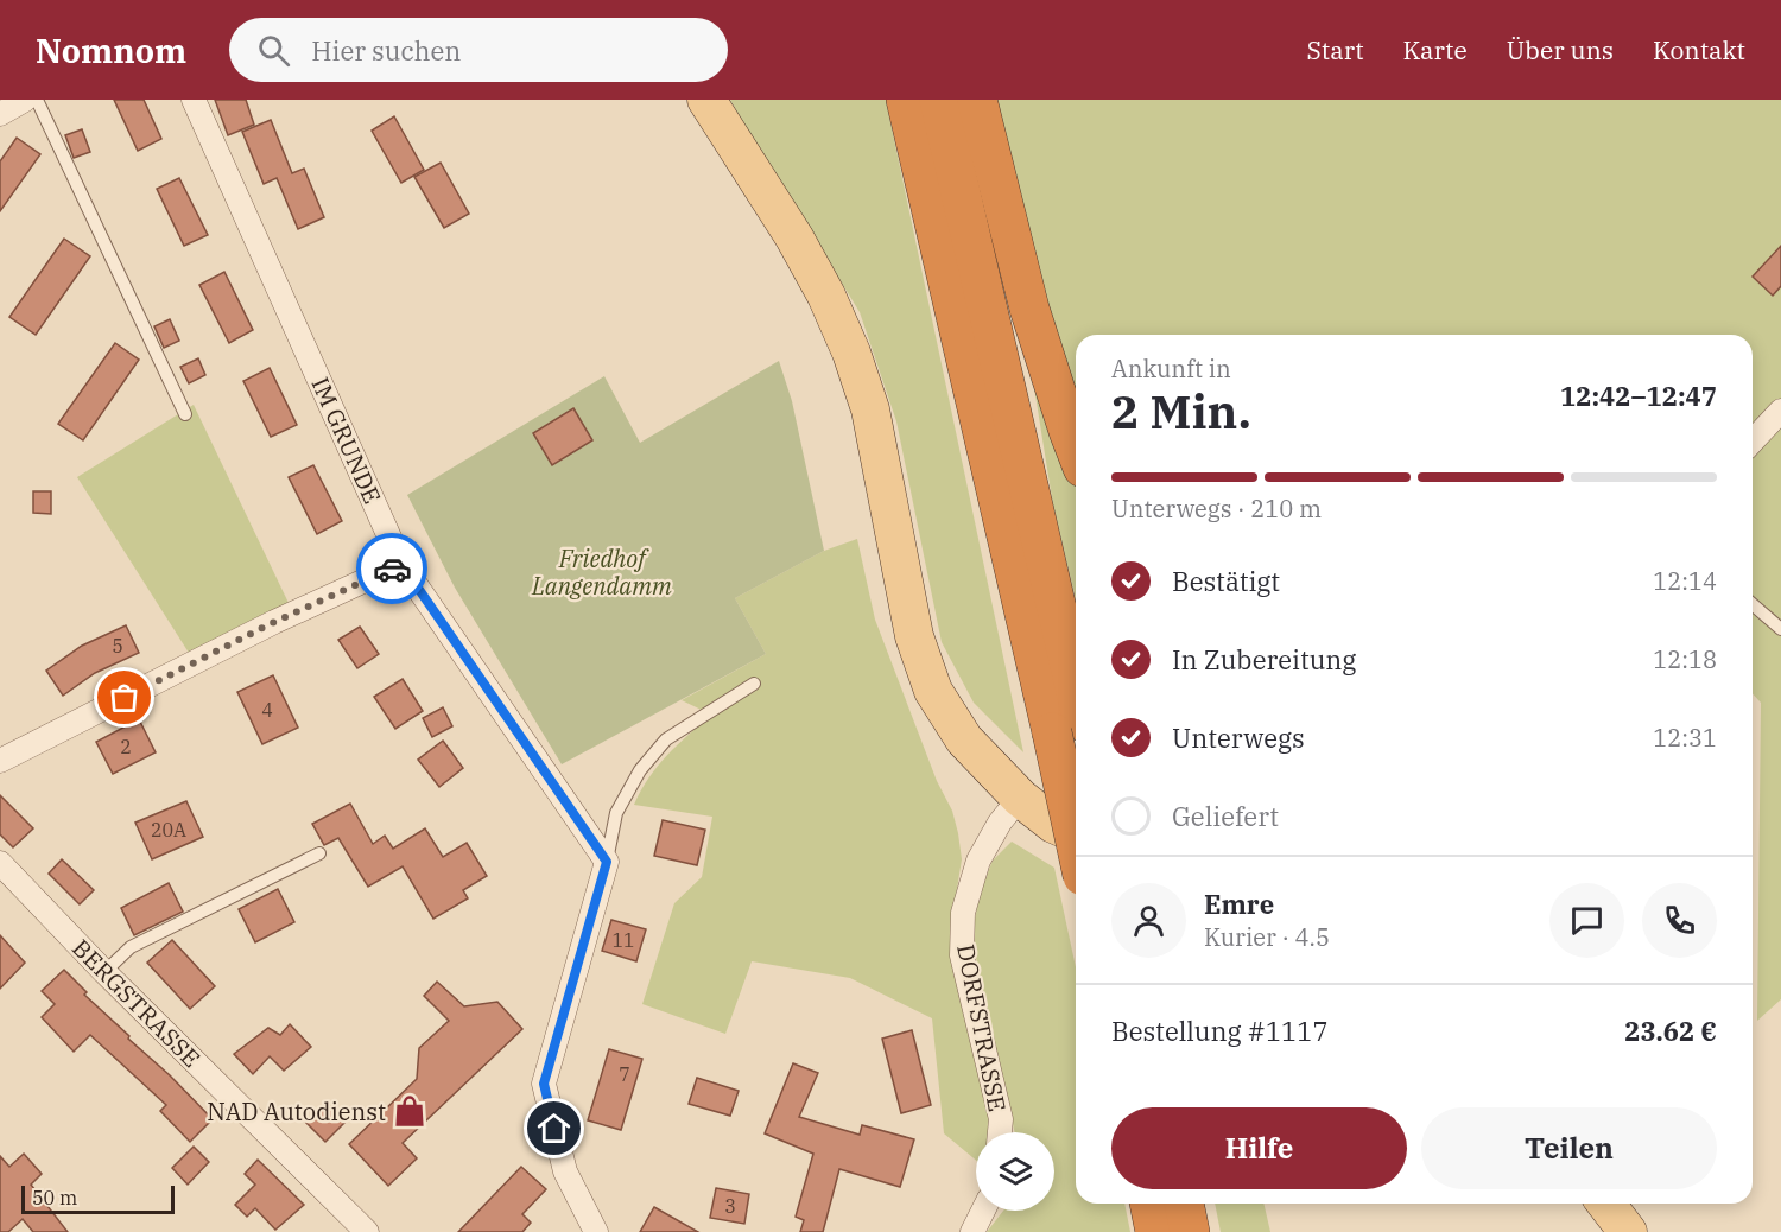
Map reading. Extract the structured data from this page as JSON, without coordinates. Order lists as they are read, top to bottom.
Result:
{
  "streets": {
    "street": ["IM GRUNDE", "BERGSTRASSE", "DORFSTRASSE"]
  },
  "parks": ["Friedhof Langendamm"],
  "places": {
    "shop": ["NAD Autodienst"]
  },
  "house_numbers": [
    "5",
    "4",
    "2",
    "20A",
    "11",
    "7",
    "3"
  ],
  "scale_bar": "50 m",
  "page": {
    "header": "Nomnom",
    "search": "Hier suchen",
    "nav": [
      "Start",
      "Karte",
      "Über uns",
      "Kontakt"
    ],
    "heading": ["2 Min.", "Ankunft in", "12:42–12:47"],
    "panel": [
      "Emre",
      "Kurier · 4.5",
      "Bestellung #1117",
      "23.62 €"
    ],
    "bar": "Unterwegs · 210 m",
    "list": [
      ["Bestätigt", "12:14"],
      ["In Zubereitung", "12:18"],
      ["Unterwegs", "12:31"],
      "Geliefert"
    ],
    "buttons": ["Hilfe", "Teilen"],
    "scale": "50 m"
  }
}
